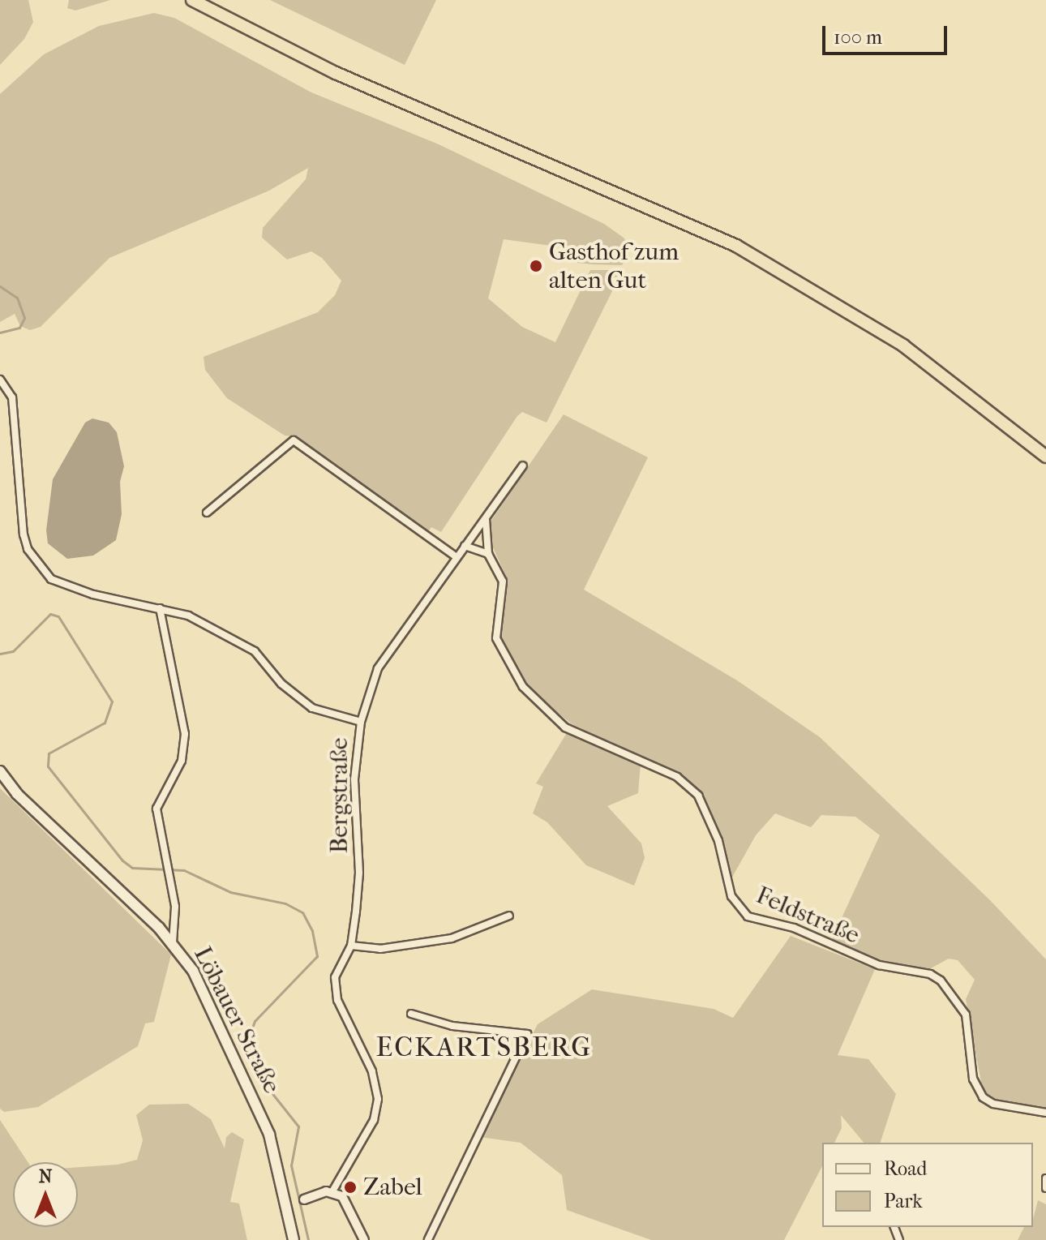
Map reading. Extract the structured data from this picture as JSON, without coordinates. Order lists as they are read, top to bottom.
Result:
{
  "streets": {
    "main road": ["Löbauer Straße"],
    "street": ["Bergstraße", "Feldstraße"]
  },
  "crossings": [
    ["Bergstraße", "Feldstraße"]
  ],
  "districts": ["ECKARTSBERG"],
  "places": ["Gasthof zum alten Gut", "Zabel"],
  "legend": ["Road", "Park"],
  "scale_bar": "100 m",
  "north": "top"
}
